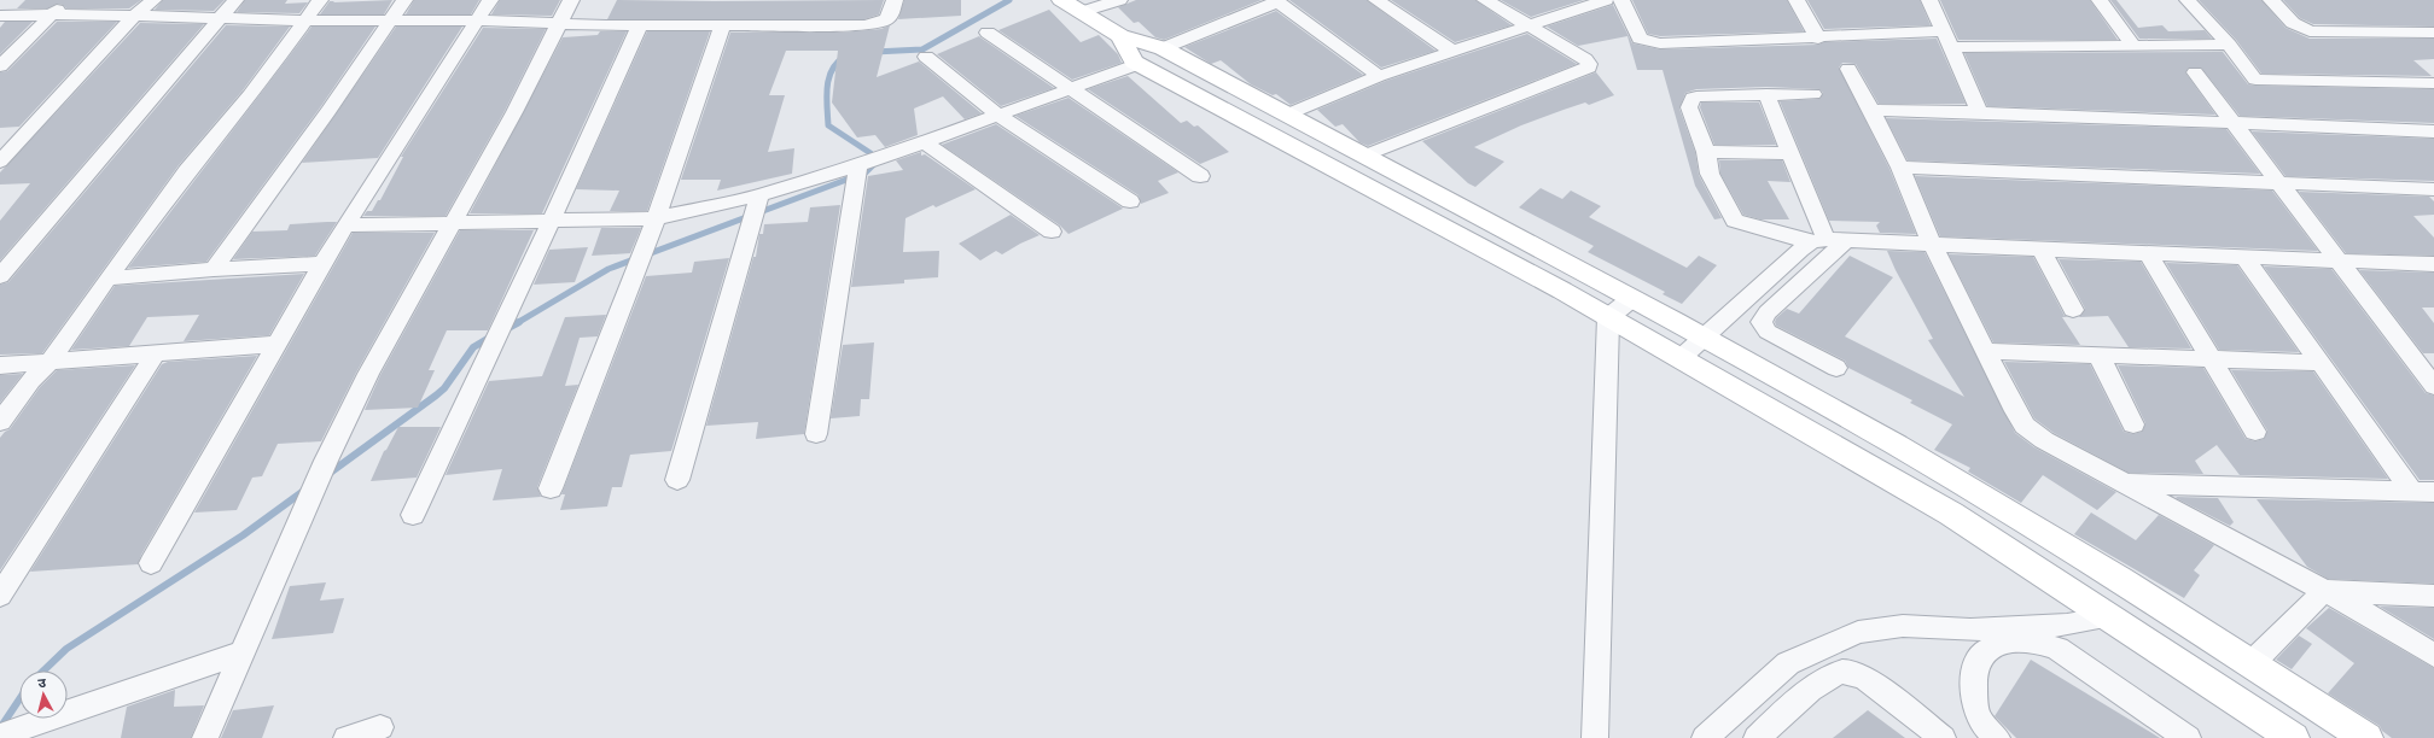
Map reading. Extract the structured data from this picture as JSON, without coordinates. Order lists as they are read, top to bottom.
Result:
{
  "north": "top"
}
